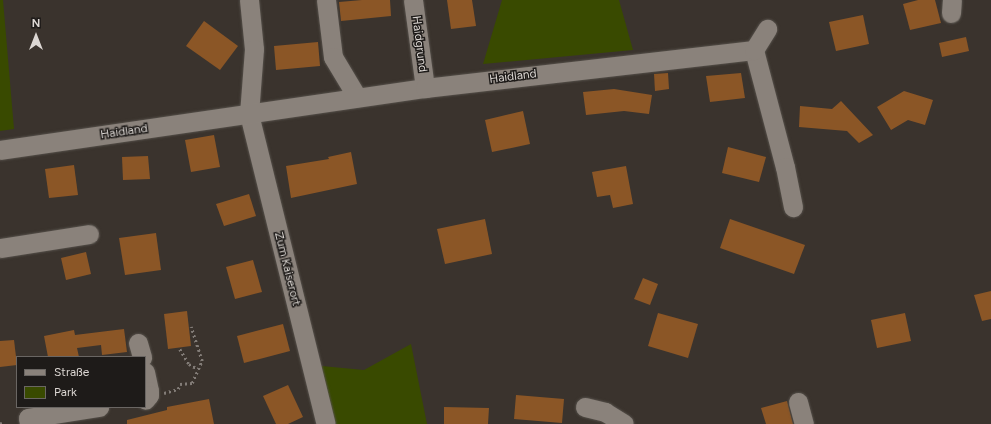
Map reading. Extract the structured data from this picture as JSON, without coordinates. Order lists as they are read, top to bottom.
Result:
{
  "streets": {
    "street": ["Haidgrund", "Haidland", "Zum Kaiserort"]
  },
  "crossings": [
    ["Haidgrund", "Haidland"],
    ["Haidland", "Zum Kaiserort"]
  ],
  "legend": ["Straße", "Park"],
  "north": "top"
}
